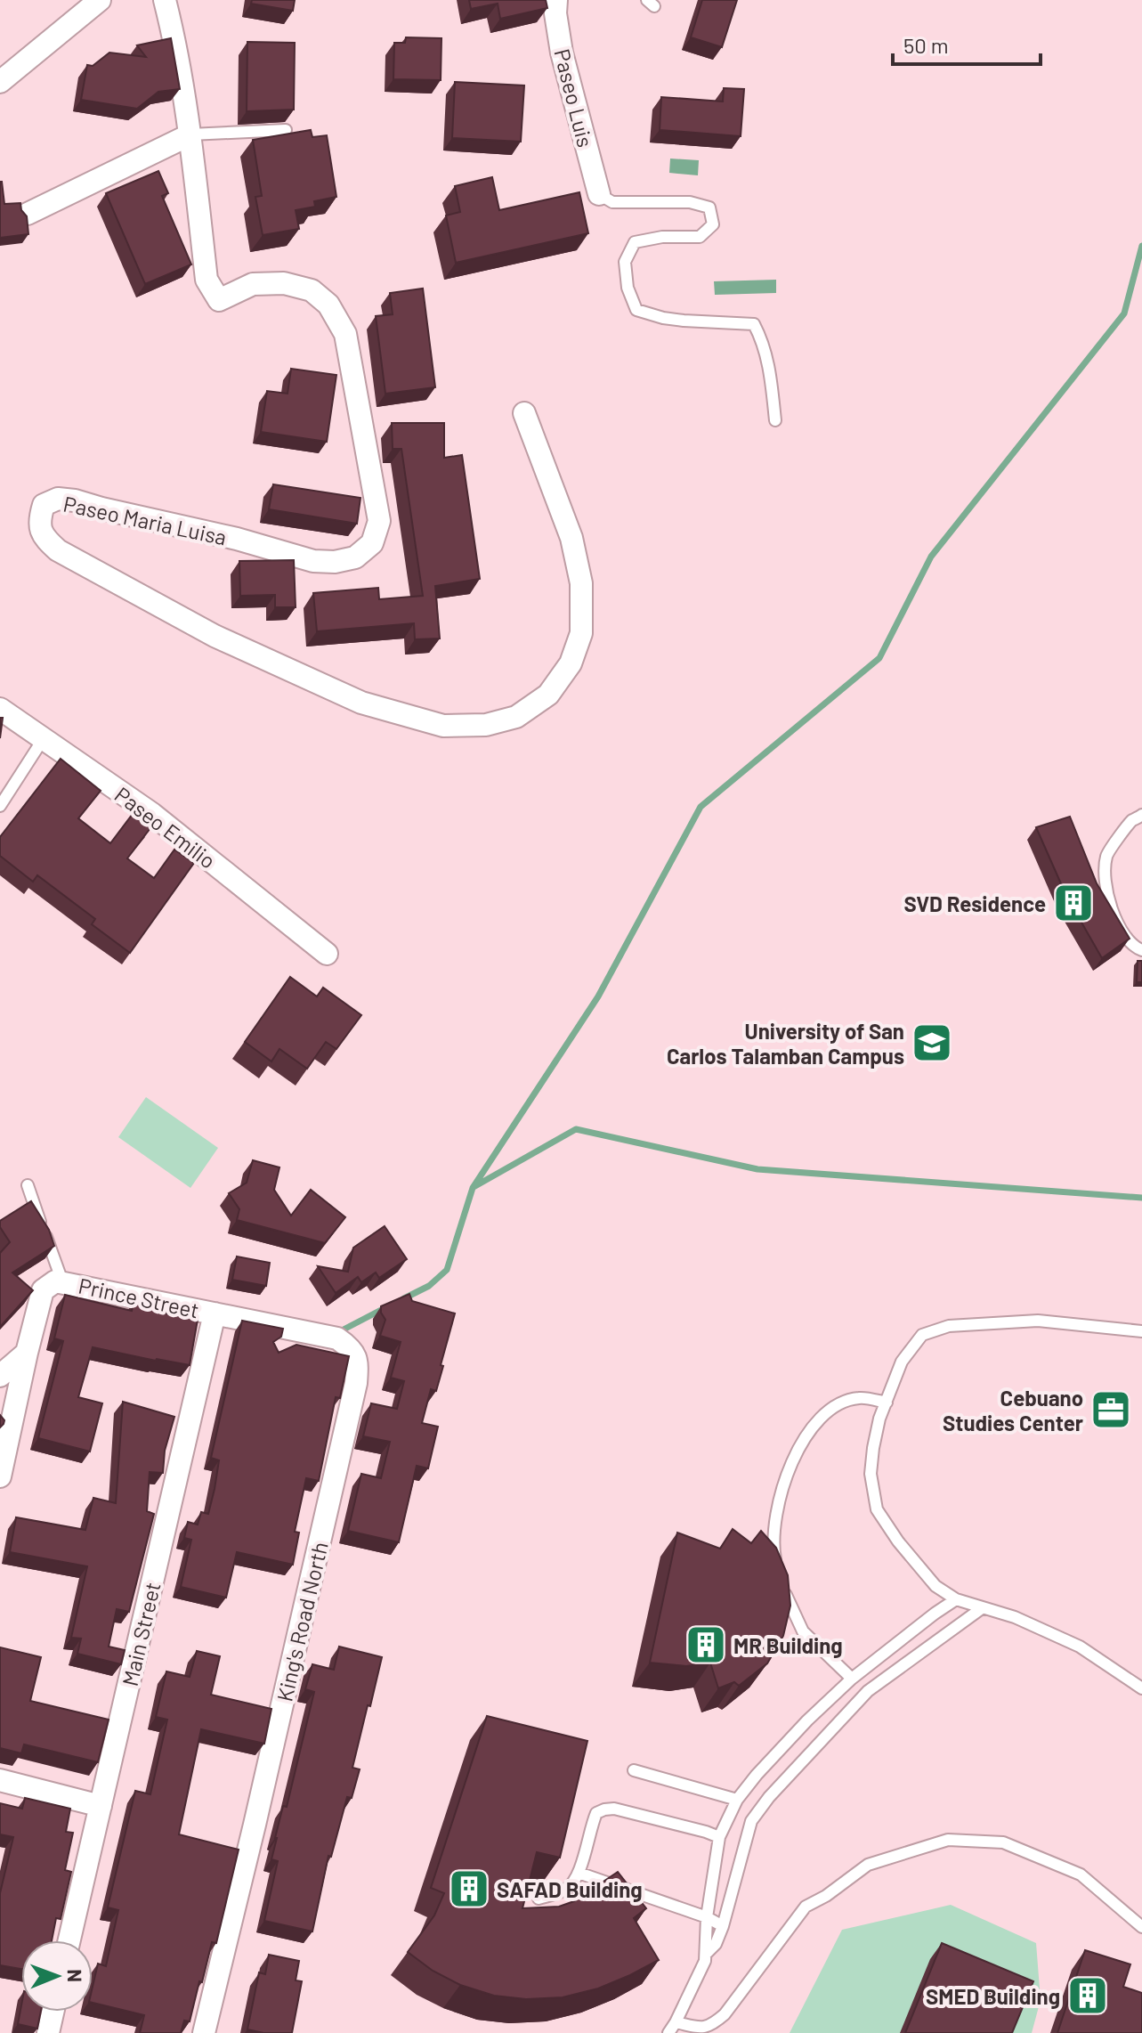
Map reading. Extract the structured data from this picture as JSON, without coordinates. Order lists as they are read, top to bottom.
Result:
{
  "streets": {
    "street": [
      "Paseo Luis",
      "Paseo Maria Luisa",
      "Paseo Emilio",
      "Prince Street",
      "King's Road North",
      "Main Street"
    ]
  },
  "crossings": [
    ["Prince Street", "King's Road North"],
    ["Prince Street", "Main Street"],
    ["King's Road North", "Main Street"]
  ],
  "places": {
    "building": [
      "SVD Residence",
      "MR Building",
      "SAFAD Building",
      "SMED Building"
    ],
    "school or university": ["University of San Carlos Talamban Campus"],
    "office": ["Cebuano Studies Center"]
  },
  "scale_bar": "50 m",
  "north": "right"
}
